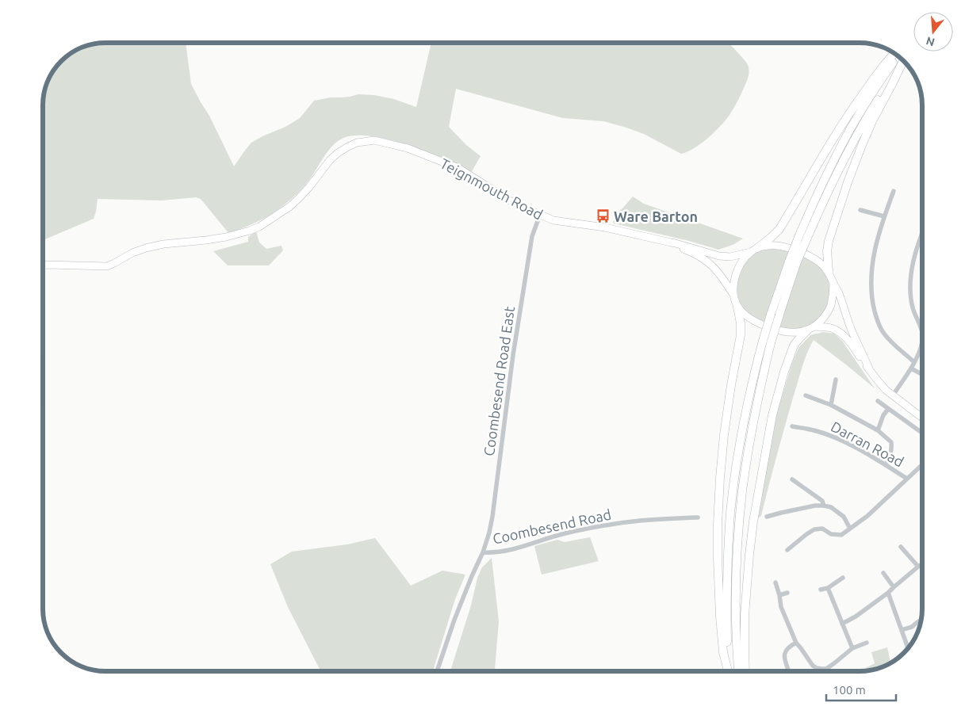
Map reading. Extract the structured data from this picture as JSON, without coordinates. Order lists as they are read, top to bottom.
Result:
{
  "streets": {
    "main road": ["Teignmouth Road"],
    "street": ["Coombesend Road East", "Darran Road", "Coombesend Road"]
  },
  "crossings": [
    ["Teignmouth Road", "Coombesend Road East"],
    ["Coombesend Road East", "Coombesend Road"]
  ],
  "places": {
    "bus stop": ["Ware Barton"]
  },
  "scale_bar": "100 m",
  "north": "bottom"
}
